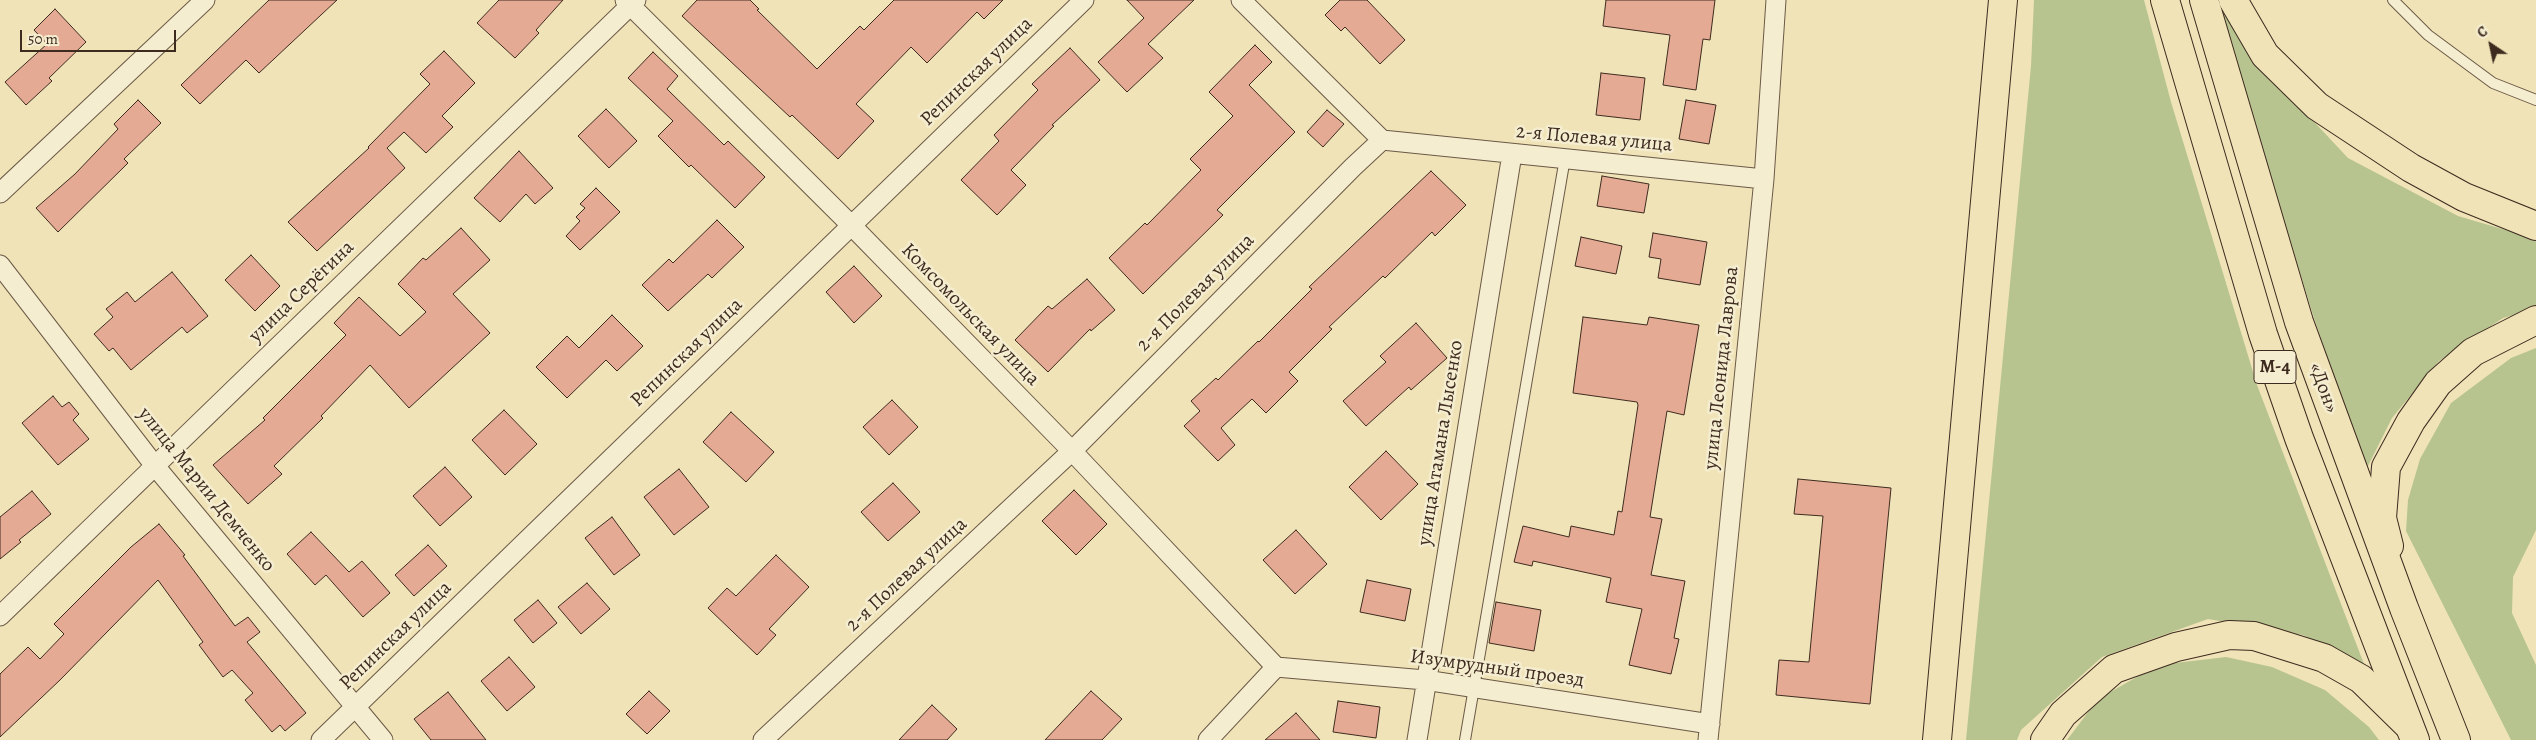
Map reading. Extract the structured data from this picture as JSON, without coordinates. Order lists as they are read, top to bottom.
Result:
{
  "streets": {
    "main road": ["М-4", "«Дон»"],
    "street": [
      "Репинская улица",
      "2-я Полевая улица",
      "улица Серёгина",
      "Комсомольская улица",
      "улица Леонида Лаврова",
      "улица Атамана Лысенко",
      "улица Марии Демченко",
      "Изумрудный проезд"
    ]
  },
  "crossings": [
    ["Репинская улица", "Комсомольская улица"],
    ["Репинская улица", "улица Марии Демченко"],
    ["2-я Полевая улица", "Комсомольская улица"],
    ["2-я Полевая улица", "улица Леонида Лаврова"],
    ["2-я Полевая улица", "улица Атамана Лысенко"],
    ["улица Серёгина", "Комсомольская улица"],
    ["улица Серёгина", "улица Марии Демченко"],
    ["Комсомольская улица", "Изумрудный проезд"],
    ["улица Леонида Лаврова", "Изумрудный проезд"],
    ["улица Атамана Лысенко", "Изумрудный проезд"]
  ],
  "scale_bar": "50 m",
  "north": "top left"
}
